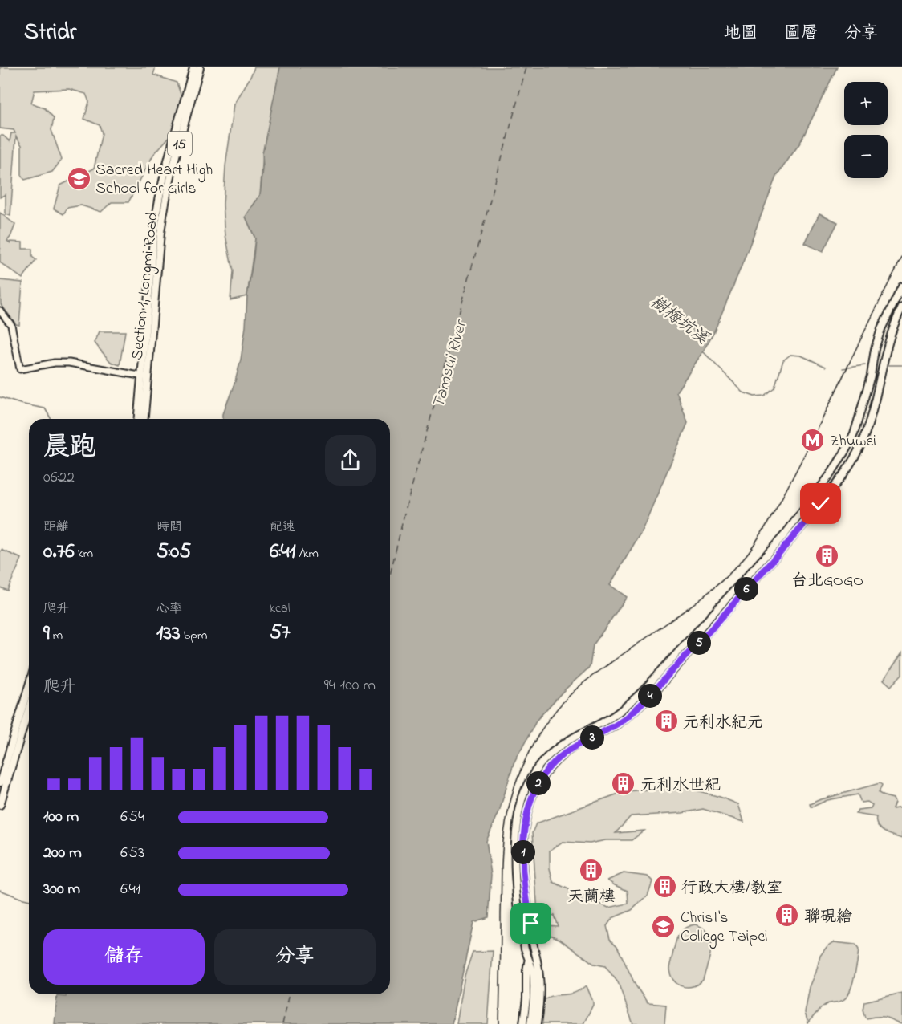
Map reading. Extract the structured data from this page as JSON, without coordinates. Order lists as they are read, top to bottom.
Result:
{
  "streets": {
    "main road": ["15", "Section 1, Longmi Road"]
  },
  "water": ["樹梅坑溪", "Tamsui River"],
  "places": {
    "school or university": ["Sacred Heart High School for Girls", "Christ's College Taipei"],
    "metro station": ["Zhuwei"],
    "building": [
      "台北GOGO",
      "元利水紀元",
      "元利水世紀",
      "天蘭樓",
      "行政大樓/教室",
      "聯硯繪"
    ]
  },
  "page": {
    "header": "Stridr",
    "nav": ["地圖", "圖層", "分享"],
    "map_buttons": ["+", "−"],
    "heading": ["晨跑", "06:22"],
    "stats": [
      ["距離", "0.76 km"],
      ["時間", "5:05"],
      ["配速", "6:41 /km"],
      ["爬升", "9 m"],
      ["心率", "133 bpm"],
      ["kcal", "57"]
    ],
    "pins": [
      "6",
      "5",
      "4",
      "3",
      "2",
      "1"
    ],
    "chart": ["爬升", "94–100 m"],
    "list": [
      {
        "name": "100 m",
        "note": "6:54"
      },
      {
        "name": "200 m",
        "note": "6:53"
      },
      {
        "name": "300 m",
        "note": "6:41"
      }
    ],
    "buttons": ["儲存", "分享"]
  }
}
